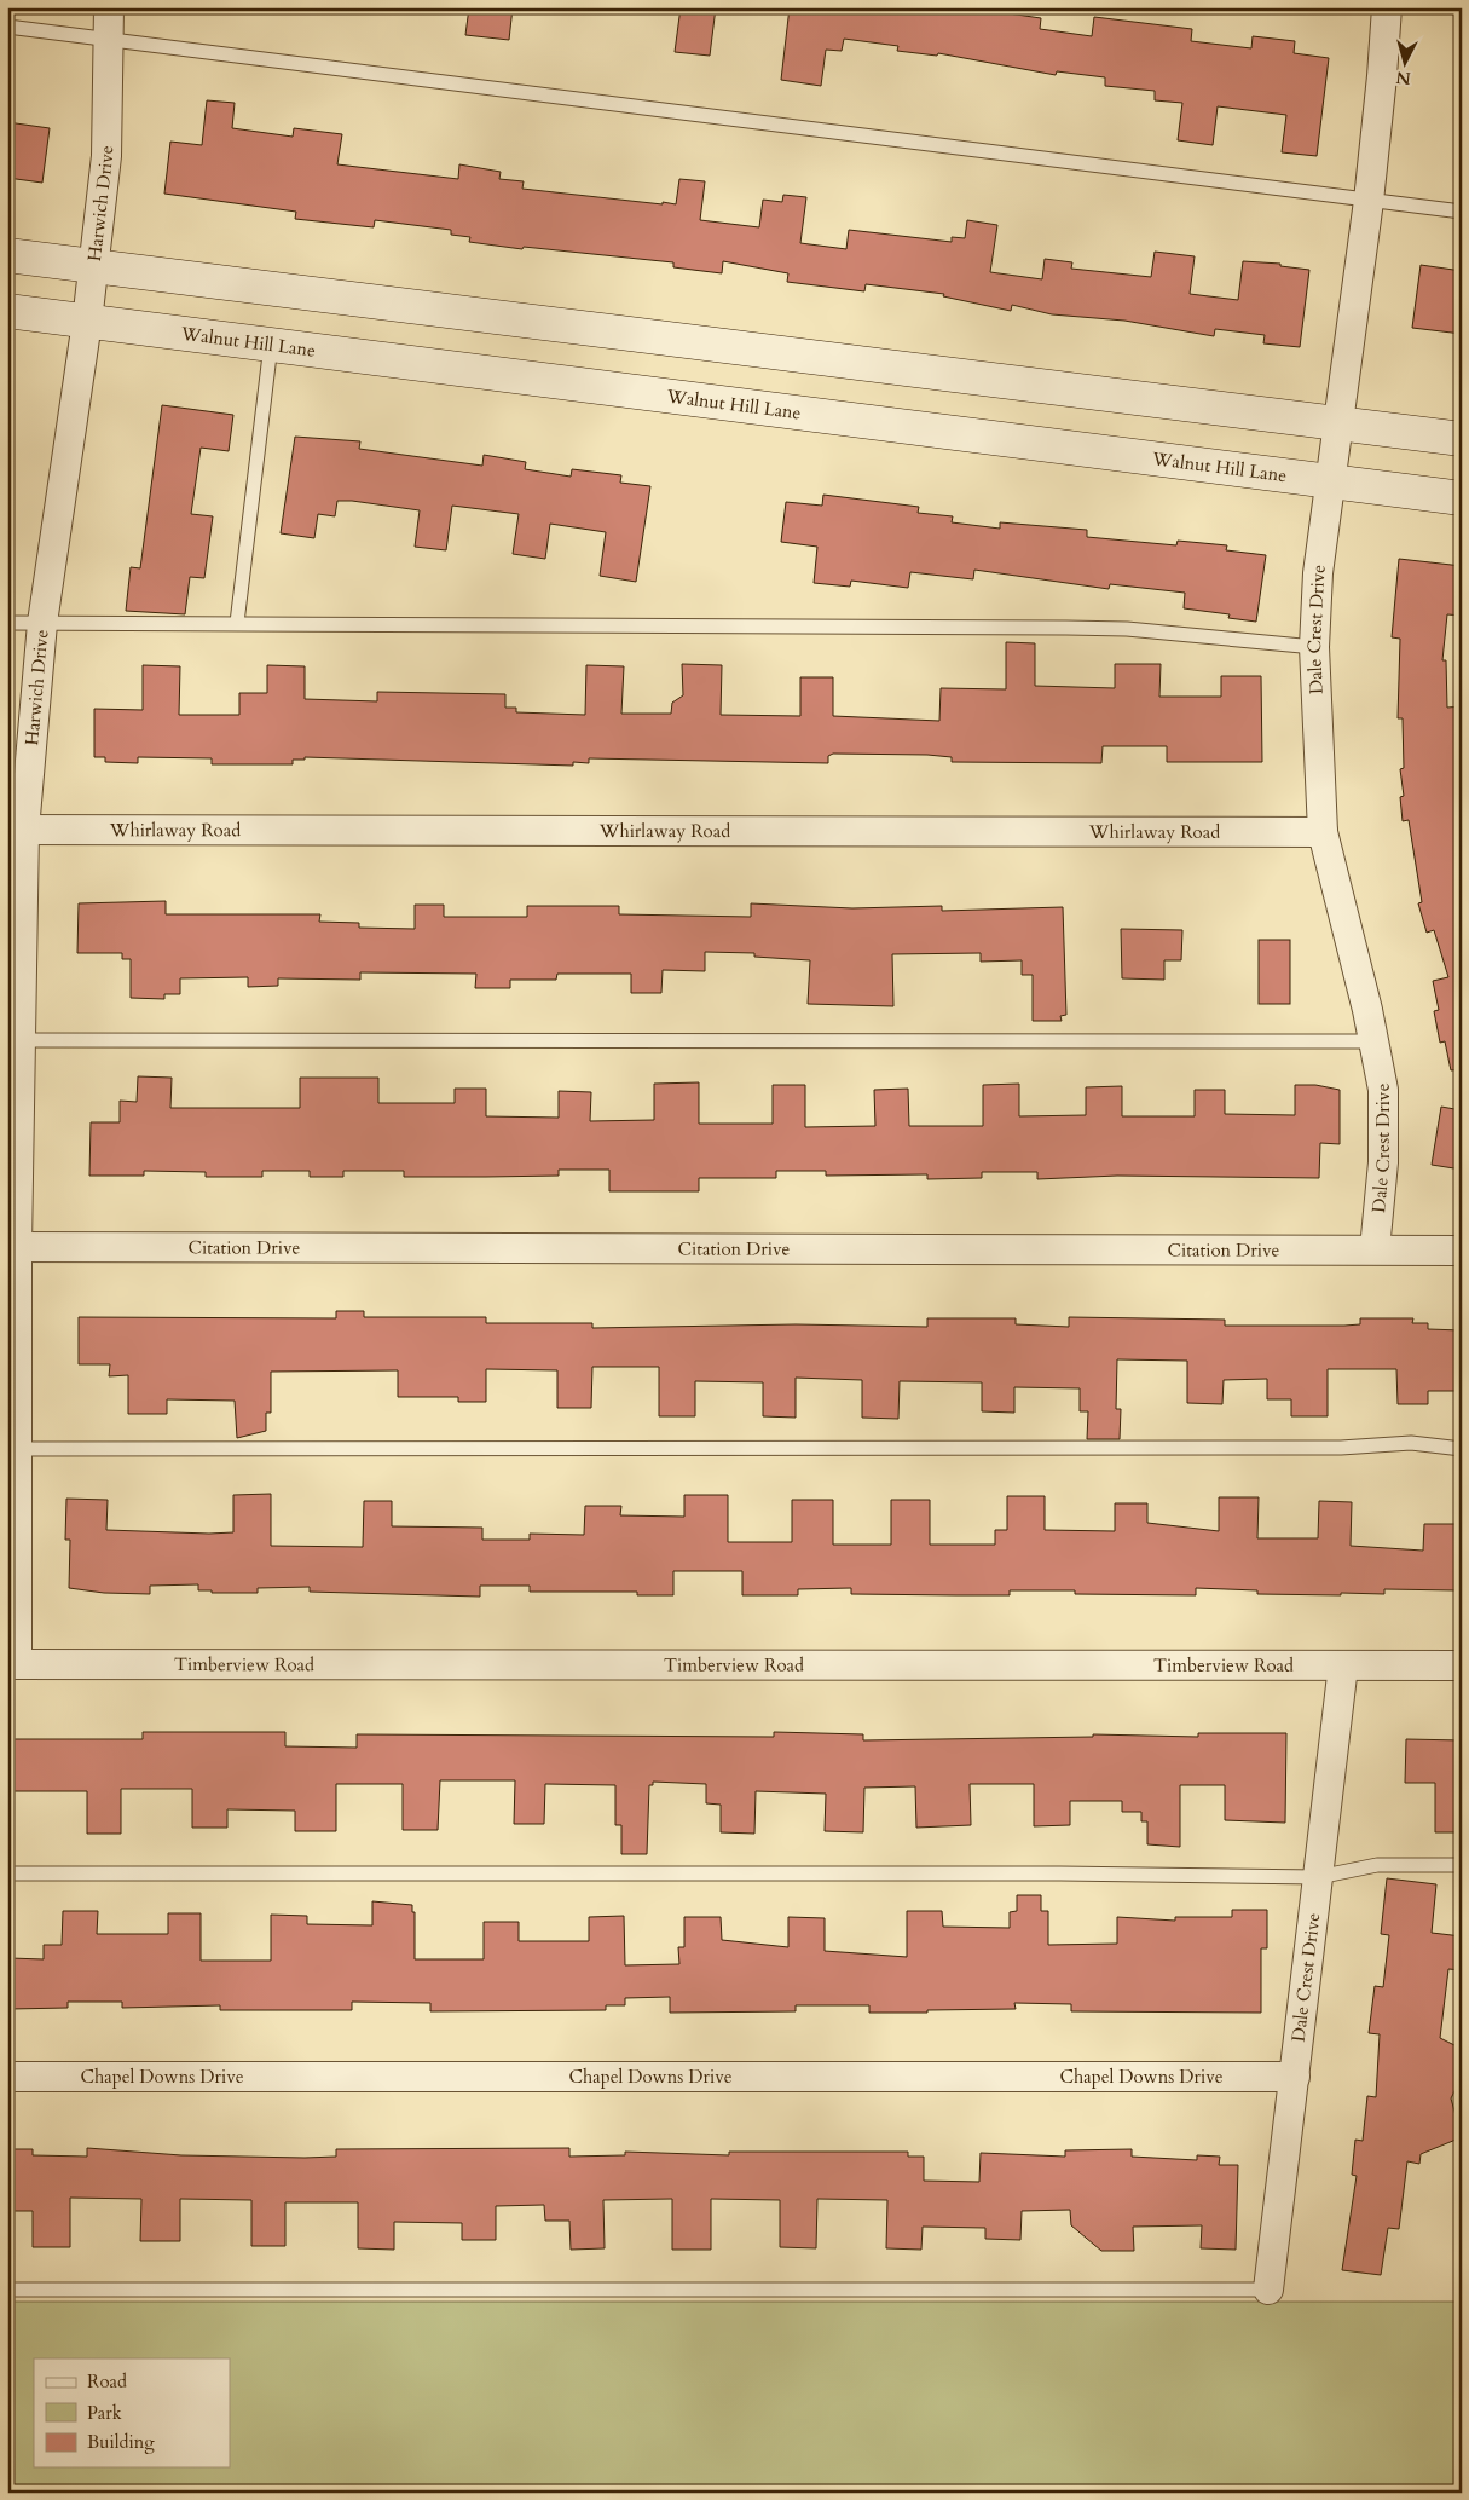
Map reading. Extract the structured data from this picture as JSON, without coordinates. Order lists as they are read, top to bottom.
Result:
{
  "streets": {
    "main road": ["Walnut Hill Lane"],
    "street": [
      "Harwich Drive",
      "Dale Crest Drive",
      "Whirlaway Road",
      "Citation Drive",
      "Timberview Road",
      "Chapel Downs Drive"
    ]
  },
  "crossings": [
    ["Harwich Drive", "Walnut Hill Lane"],
    ["Harwich Drive", "Whirlaway Road"],
    ["Harwich Drive", "Citation Drive"],
    ["Harwich Drive", "Timberview Road"],
    ["Walnut Hill Lane", "Dale Crest Drive"],
    ["Dale Crest Drive", "Whirlaway Road"],
    ["Dale Crest Drive", "Citation Drive"],
    ["Dale Crest Drive", "Timberview Road"],
    ["Dale Crest Drive", "Chapel Downs Drive"]
  ],
  "legend": ["Road", "Park", "Building"],
  "north": "bottom"
}
